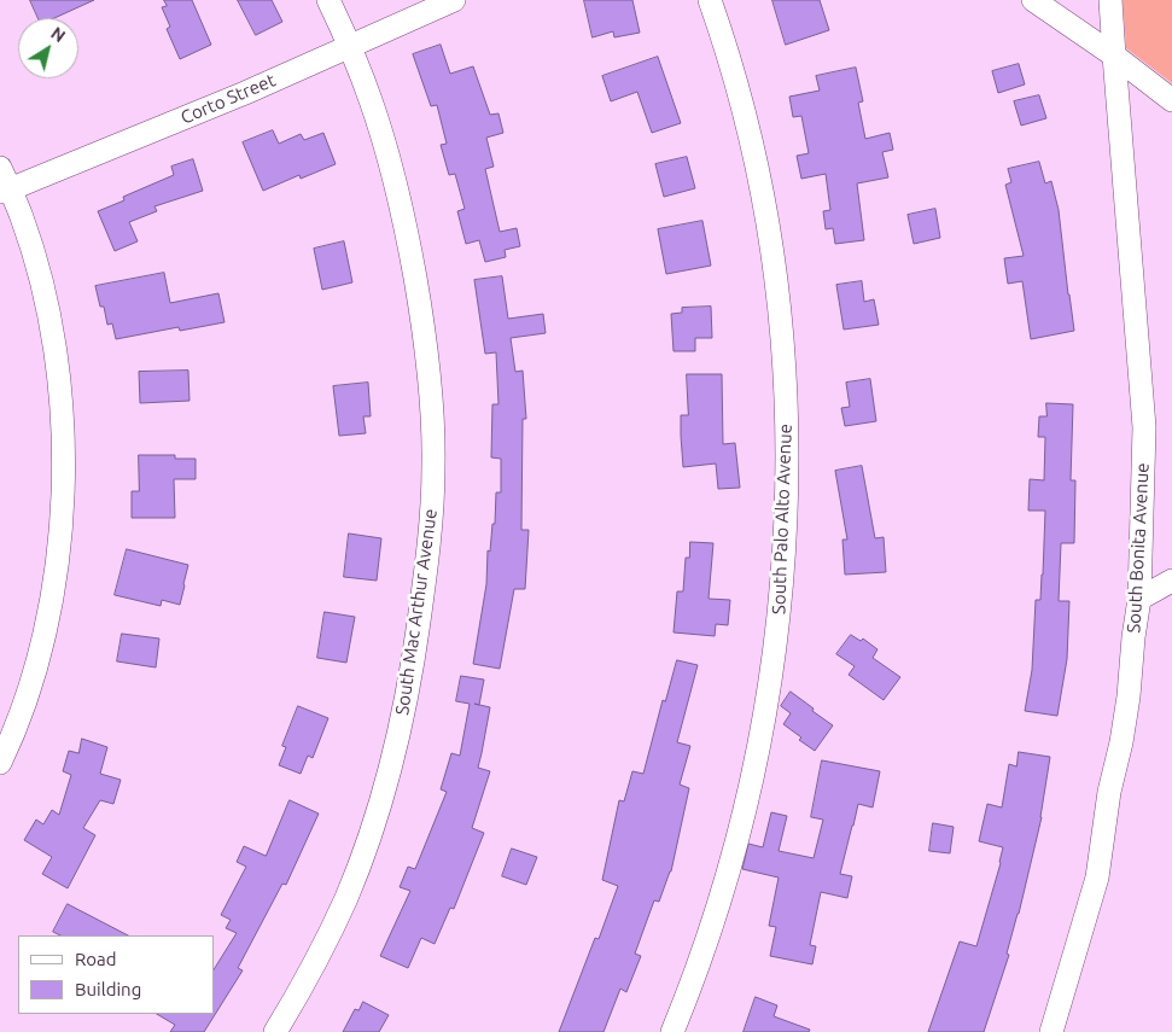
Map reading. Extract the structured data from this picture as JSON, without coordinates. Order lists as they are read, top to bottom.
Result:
{
  "streets": {
    "street": [
      "Corto Street",
      "South Palo Alto Avenue",
      "South Bonita Avenue",
      "South Mac Arthur Avenue"
    ]
  },
  "crossings": [
    ["Corto Street", "South Mac Arthur Avenue"]
  ],
  "legend": ["Road", "Building"],
  "north": "top right"
}
